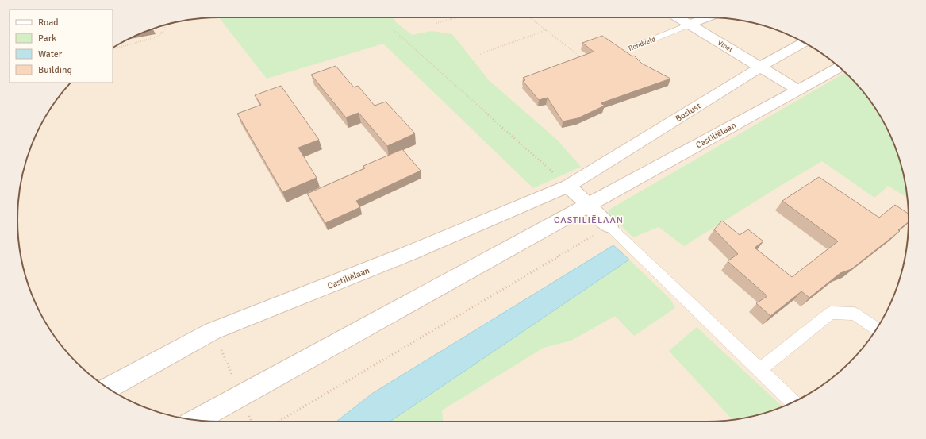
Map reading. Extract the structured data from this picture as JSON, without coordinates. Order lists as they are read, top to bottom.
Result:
{
  "streets": {
    "street": ["Vloet", "Boslust", "Castiliëlaan"],
    "lane": ["Rondveld"]
  },
  "crossings": [
    ["Rondveld", "Vloet"],
    ["Vloet", "Boslust"],
    ["Vloet", "Castiliëlaan"],
    ["Boslust", "Castiliëlaan"]
  ],
  "districts": ["CASTILIËLAAN"],
  "legend": [
    "Road",
    "Park",
    "Water",
    "Building"
  ]
}
